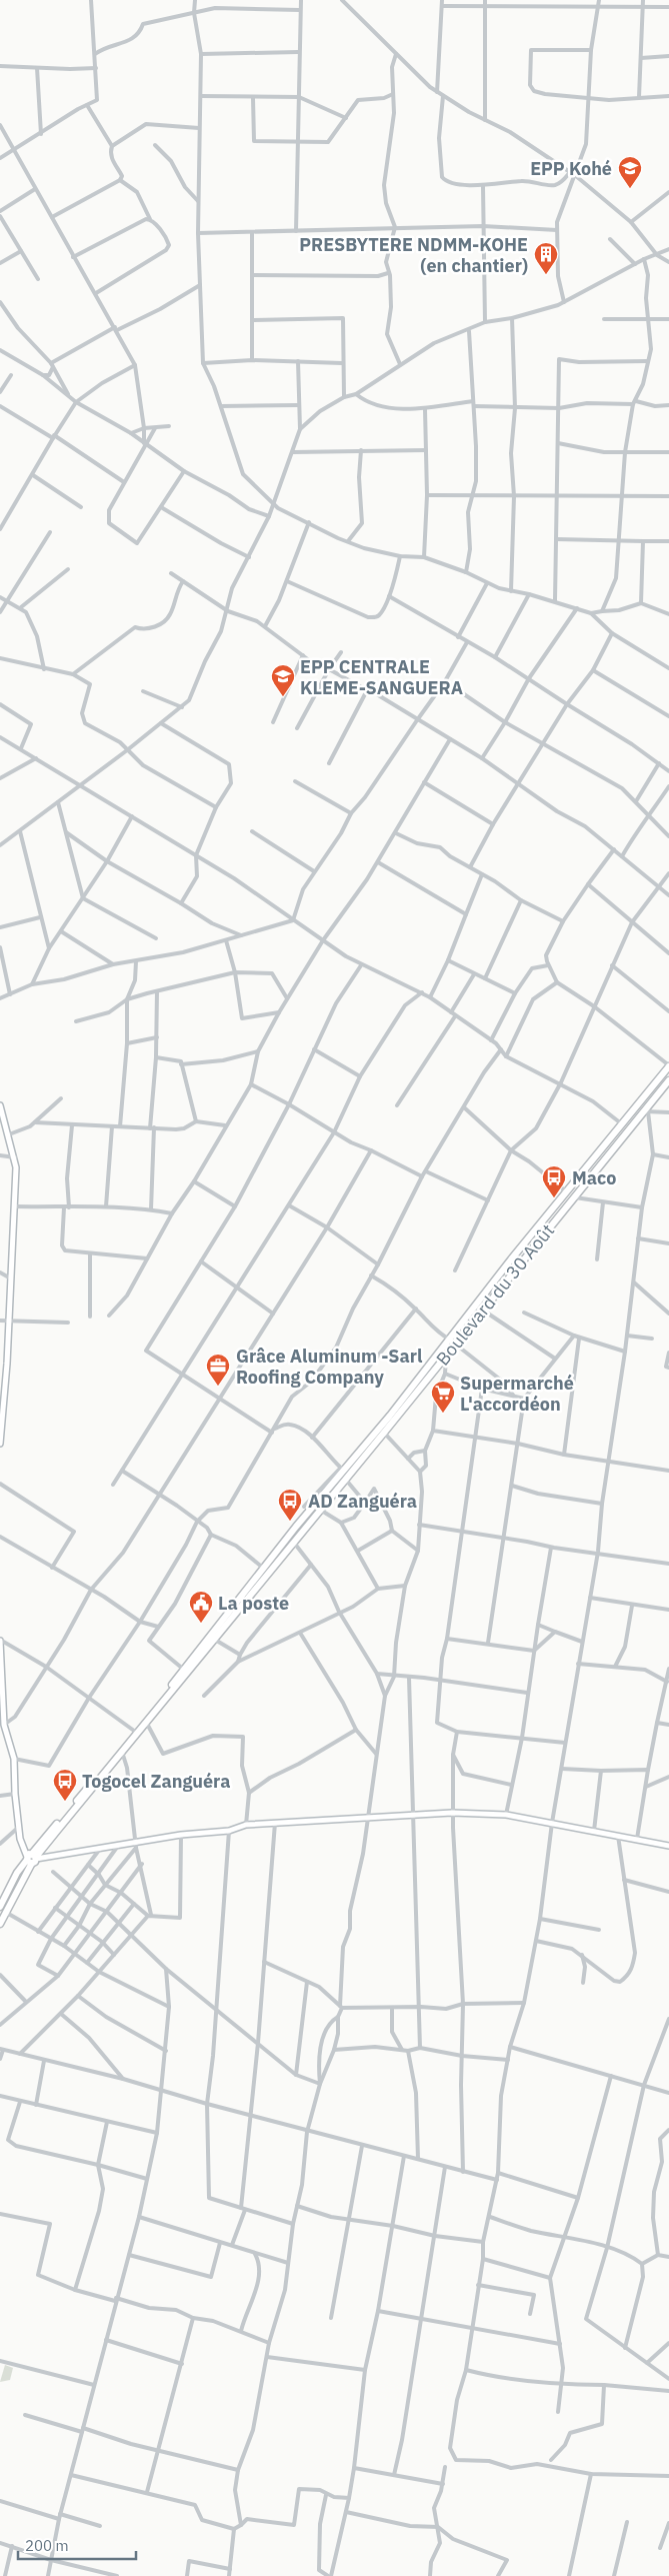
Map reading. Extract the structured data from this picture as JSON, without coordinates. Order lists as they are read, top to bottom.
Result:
{
  "streets": {
    "highway": ["Boulevard du 30 Août"]
  },
  "places": {
    "school or university": ["EPP Kohé", "EPP CENTRALE KLEME-SANGUERA"],
    "building": ["PRESBYTERE NDMM-KOHE (en chantier)"],
    "bus stop": ["Maco", "AD Zanguéra", "Togocel Zanguéra"],
    "office": ["Grâce Aluminum -Sarl Roofing Company"],
    "supermarket": ["Supermarché L'accordéon"],
    "public building": ["La poste"]
  },
  "scale_bar": "200 m"
}
